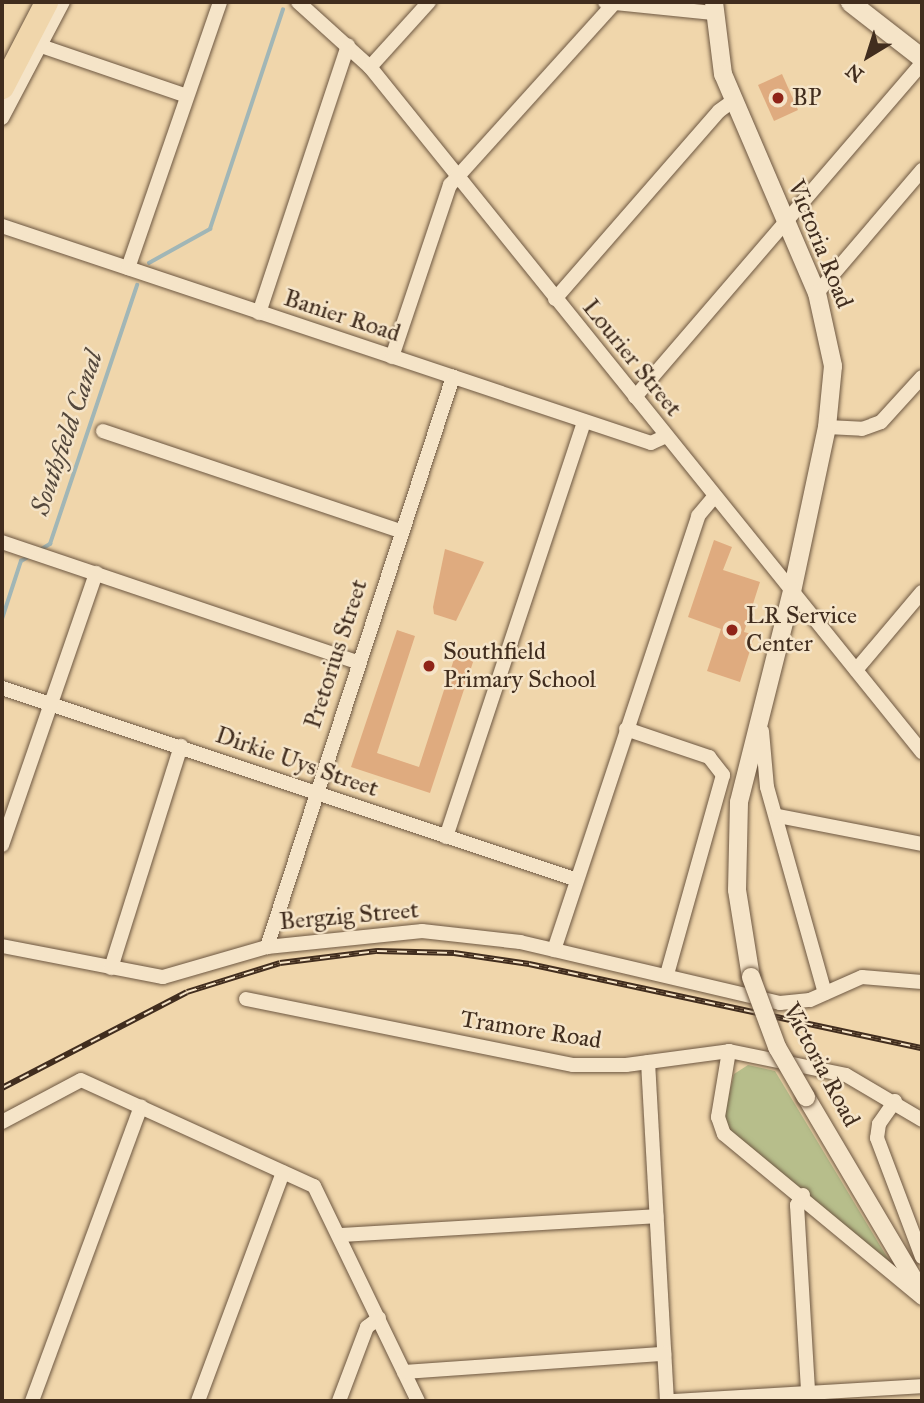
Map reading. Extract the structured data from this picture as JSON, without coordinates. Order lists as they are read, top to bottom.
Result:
{
  "streets": {
    "street": [
      "Victoria Road",
      "Banier Road",
      "Lourier Street",
      "Pretorius Street",
      "Dirkie Uys Street",
      "Bergzig Street",
      "Tramore Road"
    ]
  },
  "crossings": [
    ["Victoria Road", "Lourier Street"],
    ["Victoria Road", "Bergzig Street"],
    ["Banier Road", "Lourier Street"],
    ["Banier Road", "Pretorius Street"],
    ["Pretorius Street", "Dirkie Uys Street"],
    ["Pretorius Street", "Bergzig Street"]
  ],
  "water": ["Southfield Canal"],
  "places": ["BP", "LR Service Center", "Southfield Primary School"],
  "north": "bottom left"
}
